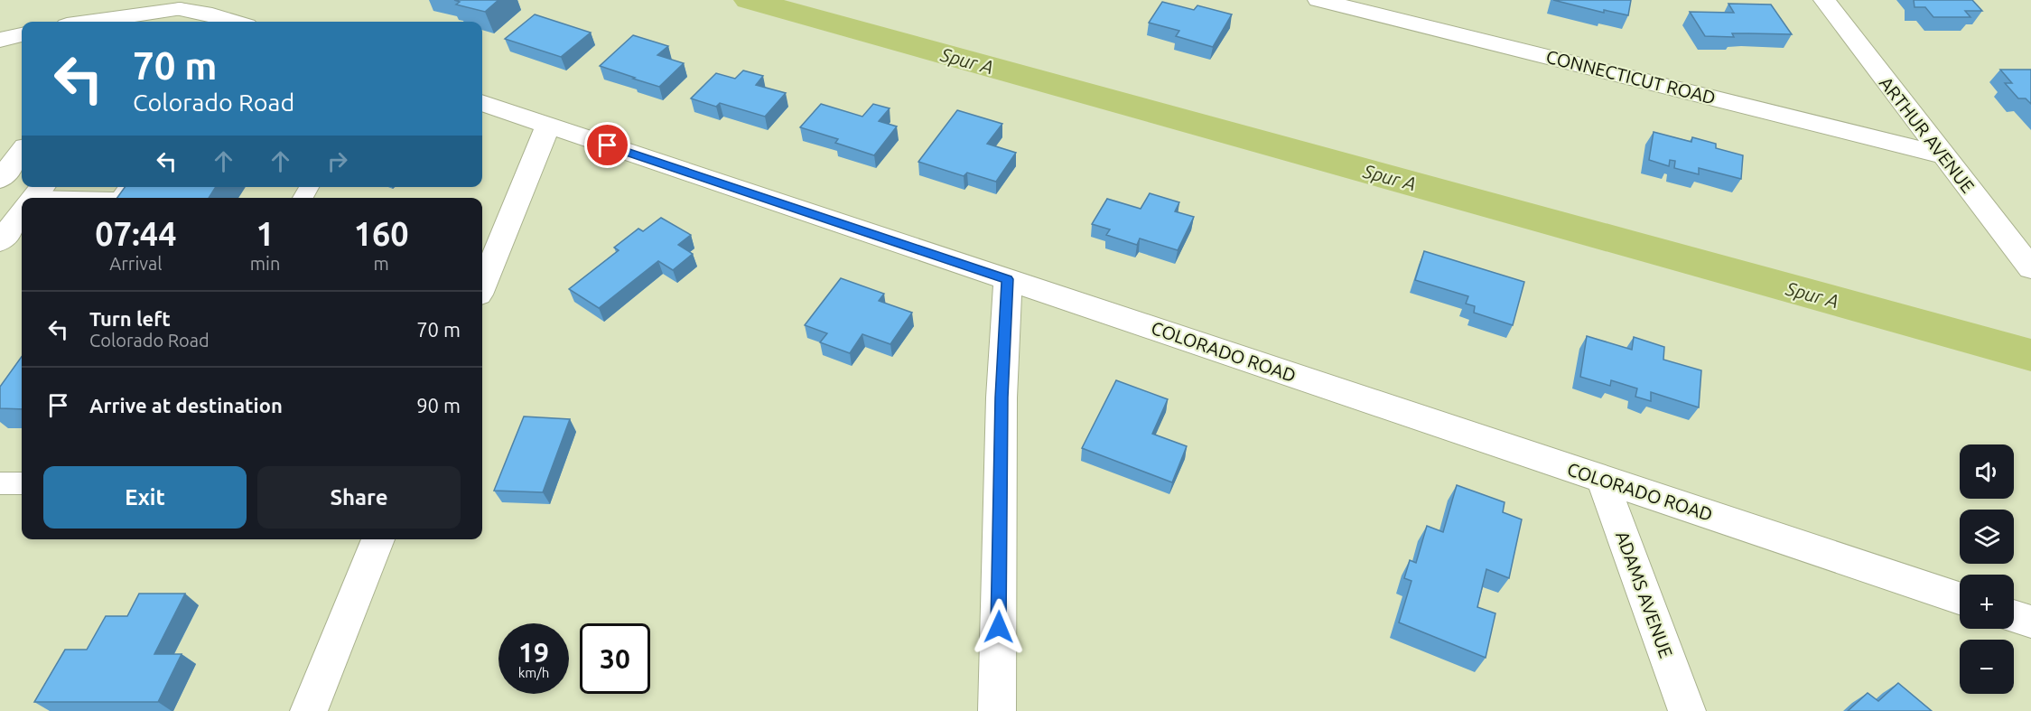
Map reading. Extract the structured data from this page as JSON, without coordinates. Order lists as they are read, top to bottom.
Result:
{
  "streets": {
    "street": [
      "CONNECTICUT ROAD",
      "ARTHUR AVENUE",
      "COLORADO ROAD",
      "ADAMS AVENUE"
    ]
  },
  "crossings": [
    ["CONNECTICUT ROAD", "ARTHUR AVENUE"],
    ["COLORADO ROAD", "ADAMS AVENUE"]
  ],
  "water": ["Spur A"],
  "page": {
    "turn": ["70 m", "Colorado Road"],
    "eta": [
      "07:44",
      "Arrival",
      "1",
      "min",
      "160",
      "m"
    ],
    "list": [
      {
        "name": "Turn left",
        "note": "Colorado Road",
        "value": "70 m"
      },
      {
        "name": "Arrive at destination",
        "value": "90 m"
      }
    ],
    "map_buttons": ["+", "−"],
    "buttons": ["Exit", "Share"],
    "speed": "19 km/h",
    "limit": "30"
  }
}
